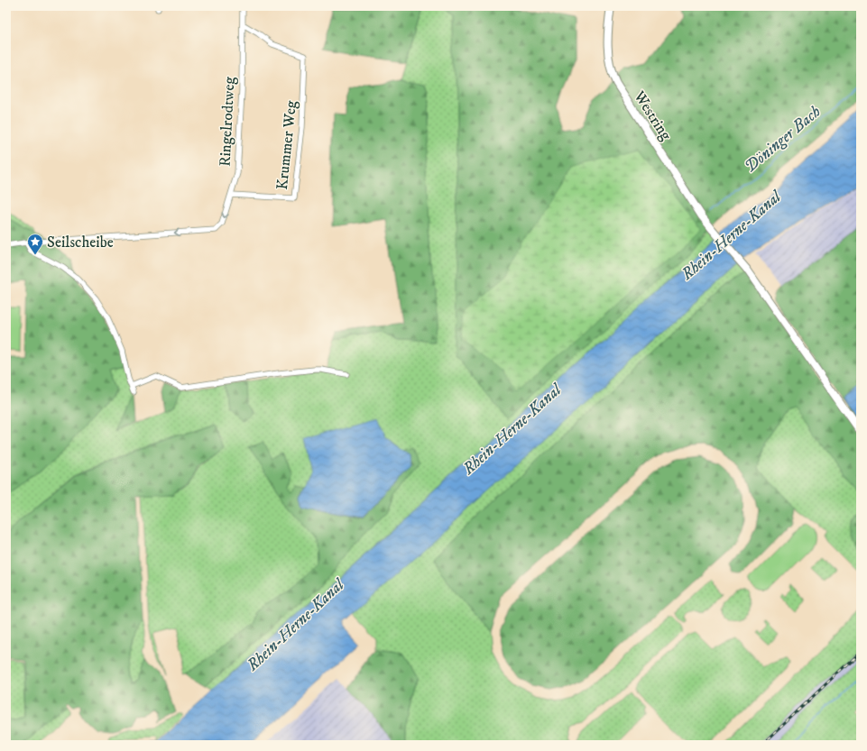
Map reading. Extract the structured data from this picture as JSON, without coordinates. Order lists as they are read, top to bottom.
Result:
{
  "streets": {
    "main road": ["Westring"],
    "street": ["Ringelrodtweg", "Krummer Weg"]
  },
  "crossings": [
    ["Ringelrodtweg", "Krummer Weg"]
  ],
  "one_way": ["Ringelrodtweg"],
  "water": ["Döninger Bach", "Rhein-Herne-Kanal"],
  "places": {
    "place": ["Seilscheibe"]
  }
}
